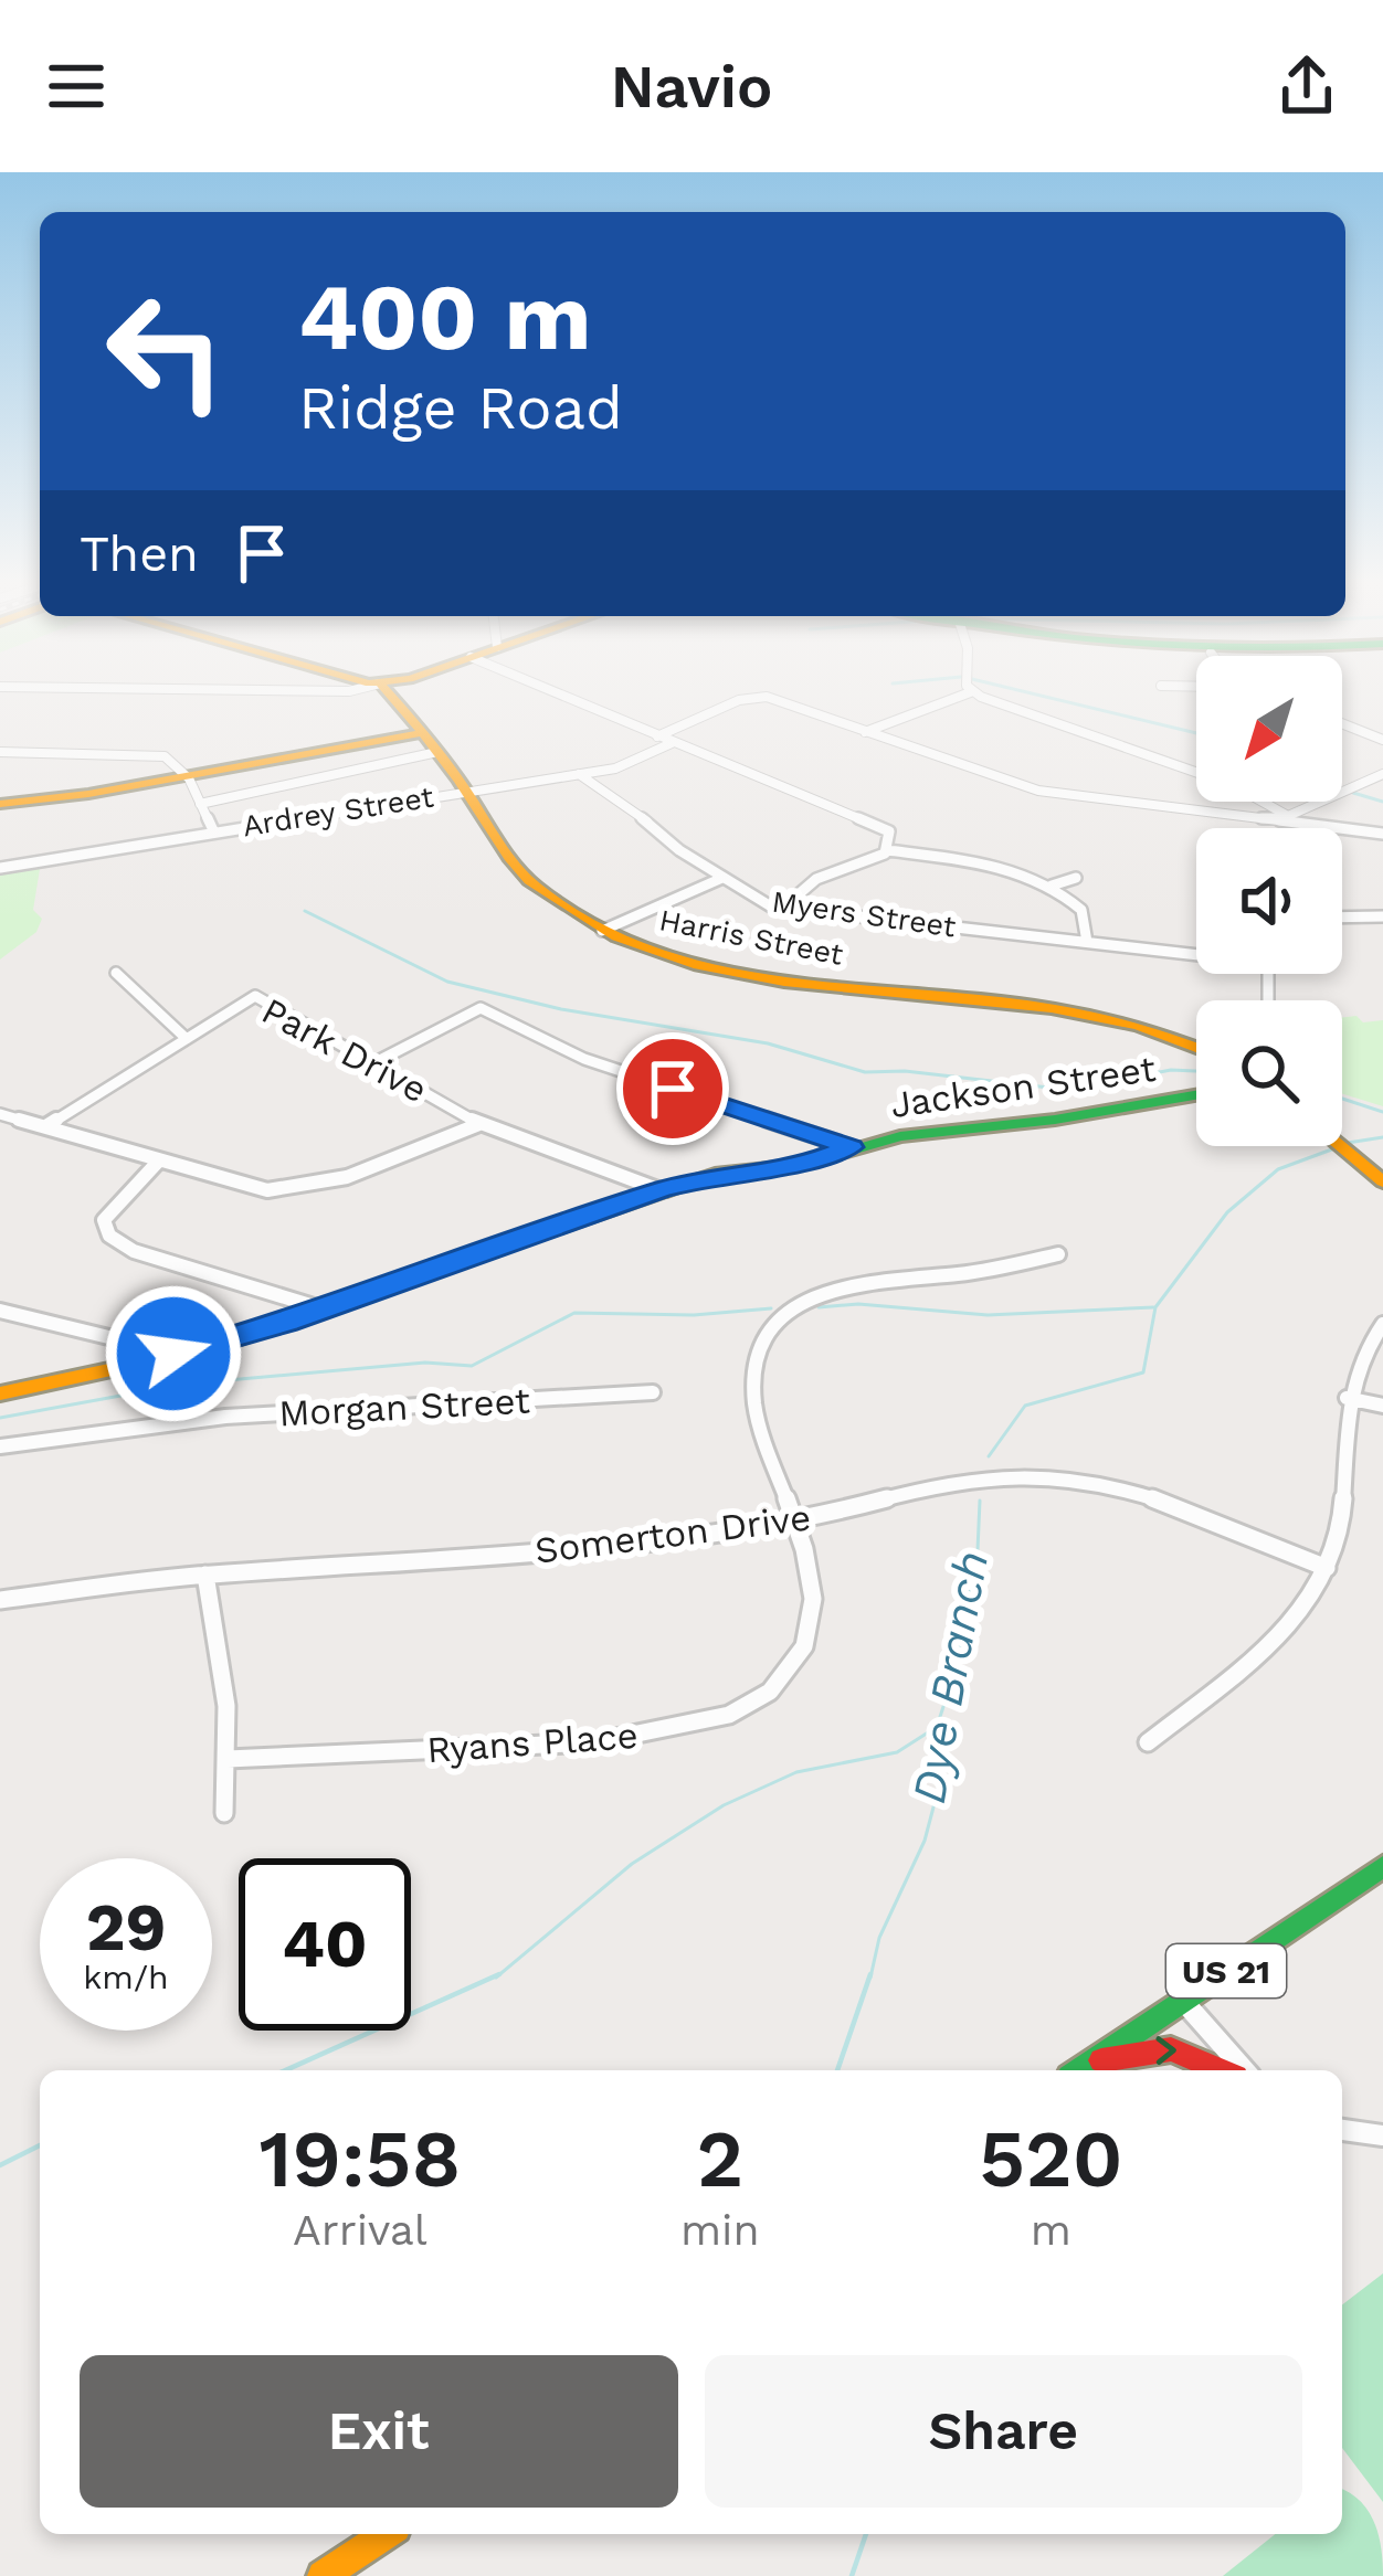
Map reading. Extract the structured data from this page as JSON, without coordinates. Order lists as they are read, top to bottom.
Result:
{
  "streets": {
    "street": [
      "Ardrey Street",
      "Myers Street",
      "Harris Street",
      "Park Drive",
      "Jackson Street",
      "Morgan Street",
      "Somerton Drive",
      "Ryans Place",
      "US 21"
    ]
  },
  "crossings": [
    ["Ardrey Street", "Myers Street"],
    ["Ardrey Street", "Harris Street"],
    ["Park Drive", "Jackson Street"],
    ["Somerton Drive", "Ryans Place"]
  ],
  "water": ["Dye Branch"],
  "north": "bottom left",
  "page": {
    "header": "Navio",
    "turn": ["400 m", "Ridge Road"],
    "then": "Then",
    "speed": "29 km/h",
    "limit": "40",
    "eta": [
      "19:58",
      "Arrival",
      "2",
      "min",
      "520",
      "m"
    ],
    "buttons": ["Exit", "Share"]
  }
}
